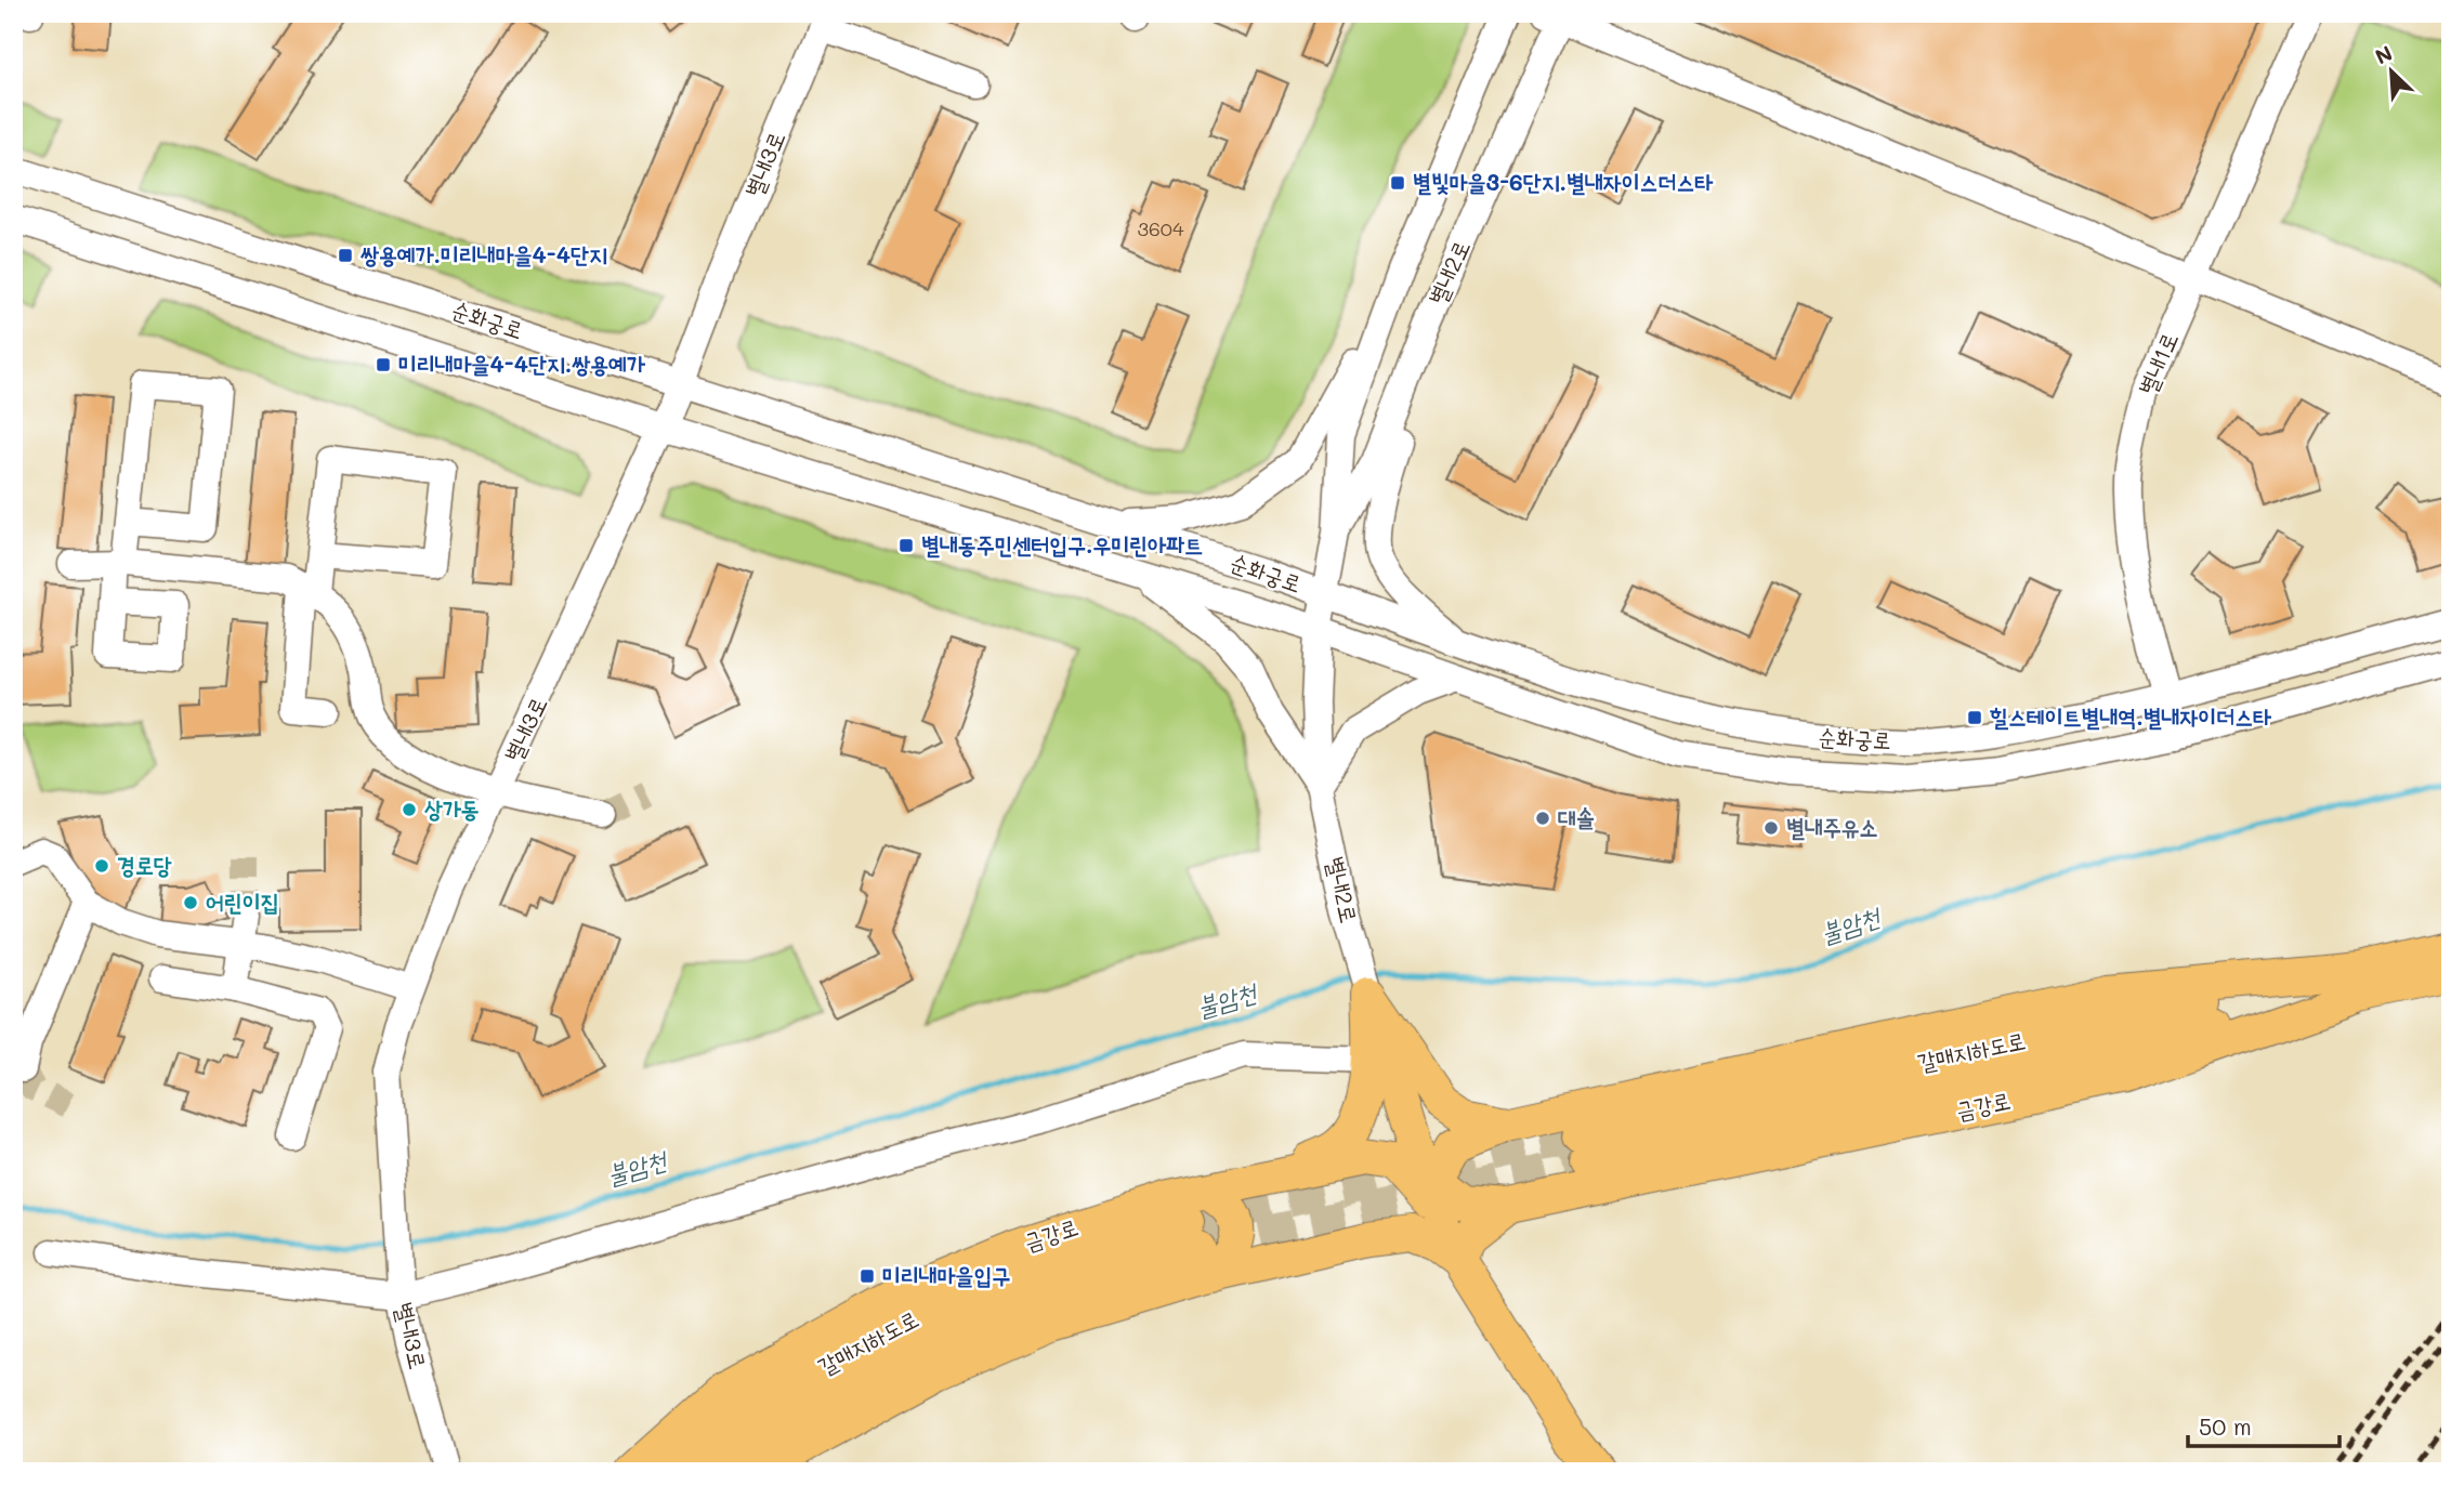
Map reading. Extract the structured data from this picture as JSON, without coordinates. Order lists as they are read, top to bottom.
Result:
{
  "streets": {
    "main road": ["갈매지하도로", "금강로"],
    "street": [
      "별내3로",
      "별내2로",
      "순화궁로",
      "별내1로"
    ]
  },
  "crossings": [
    ["별내3로", "순화궁로"],
    ["별내2로", "순화궁로"],
    ["순화궁로", "별내1로"]
  ],
  "water": ["불암천"],
  "places": {
    "transit": [
      "별빛마을3-6단지.별내자이스더스타",
      "쌍용예가.미리내마을4-4단지",
      "미리내마을4-4단지.쌍용예가",
      "별내동주민센터입구.우미린아파트",
      "힐스테이트별내역.별내자이더스타",
      "미리내마을입구"
    ],
    "other": [
      "상가동",
      "대솔",
      "별내주유소",
      "경로당",
      "어린이집"
    ]
  },
  "house_numbers": ["3604"],
  "scale_bar": "50 m",
  "north": "top left"
}
